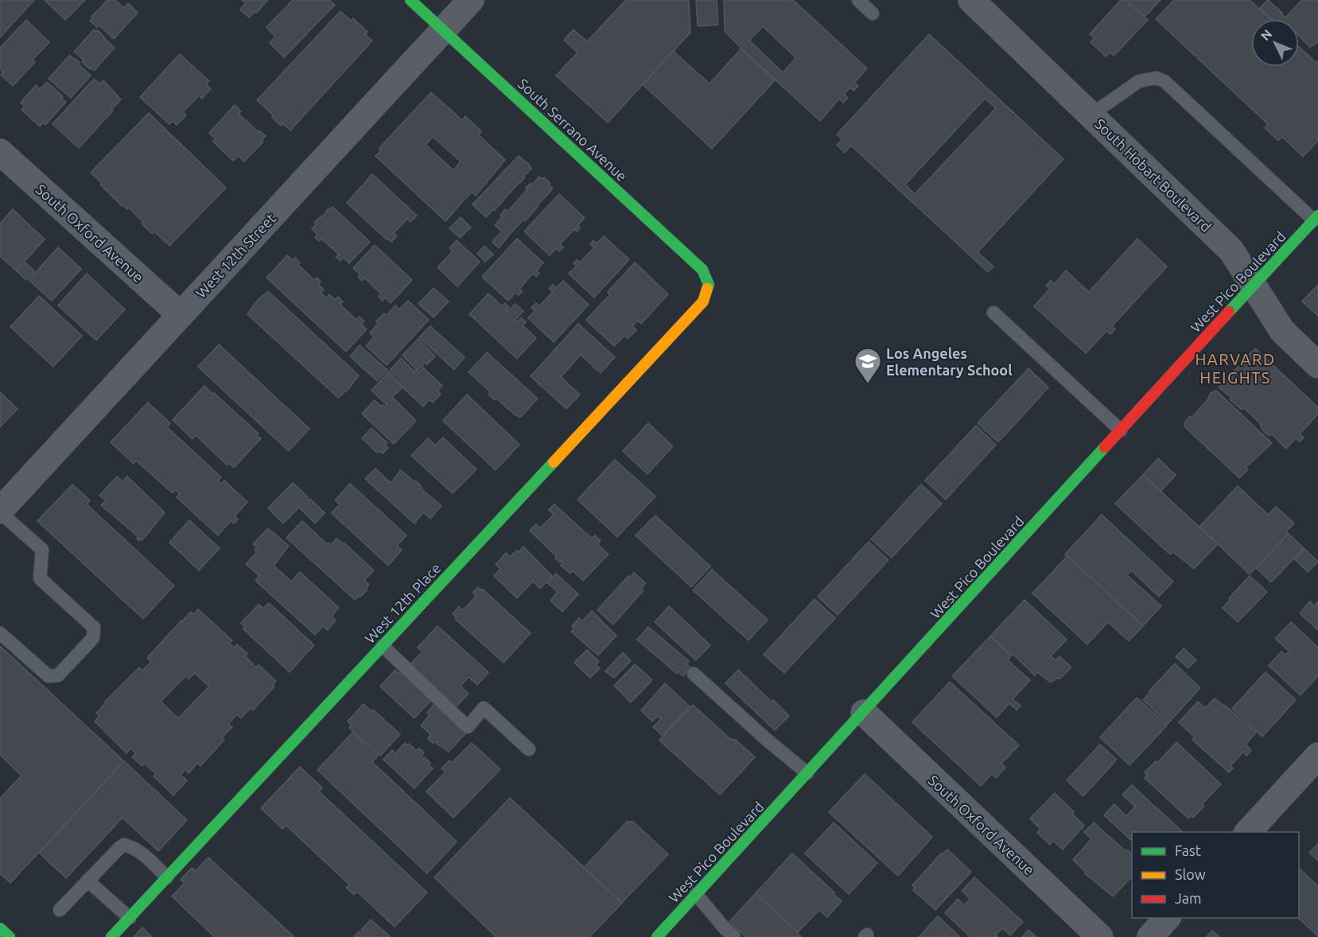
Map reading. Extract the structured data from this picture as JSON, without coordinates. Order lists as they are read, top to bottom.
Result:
{
  "streets": {
    "street": [
      "South Serrano Avenue",
      "South Hobart Boulevard",
      "South Oxford Avenue",
      "West 12th Street",
      "West Pico Boulevard",
      "West 12th Place"
    ]
  },
  "crossings": [
    ["South Serrano Avenue", "West 12th Street"],
    ["South Serrano Avenue", "West 12th Place"],
    ["South Hobart Boulevard", "West Pico Boulevard"],
    ["South Oxford Avenue", "West 12th Street"],
    ["South Oxford Avenue", "West Pico Boulevard"]
  ],
  "districts": ["HARVARD HEIGHTS"],
  "places": {
    "school or university": ["Los Angeles Elementary School"]
  },
  "legend": ["Fast", "Slow", "Jam"],
  "north": "top left"
}
